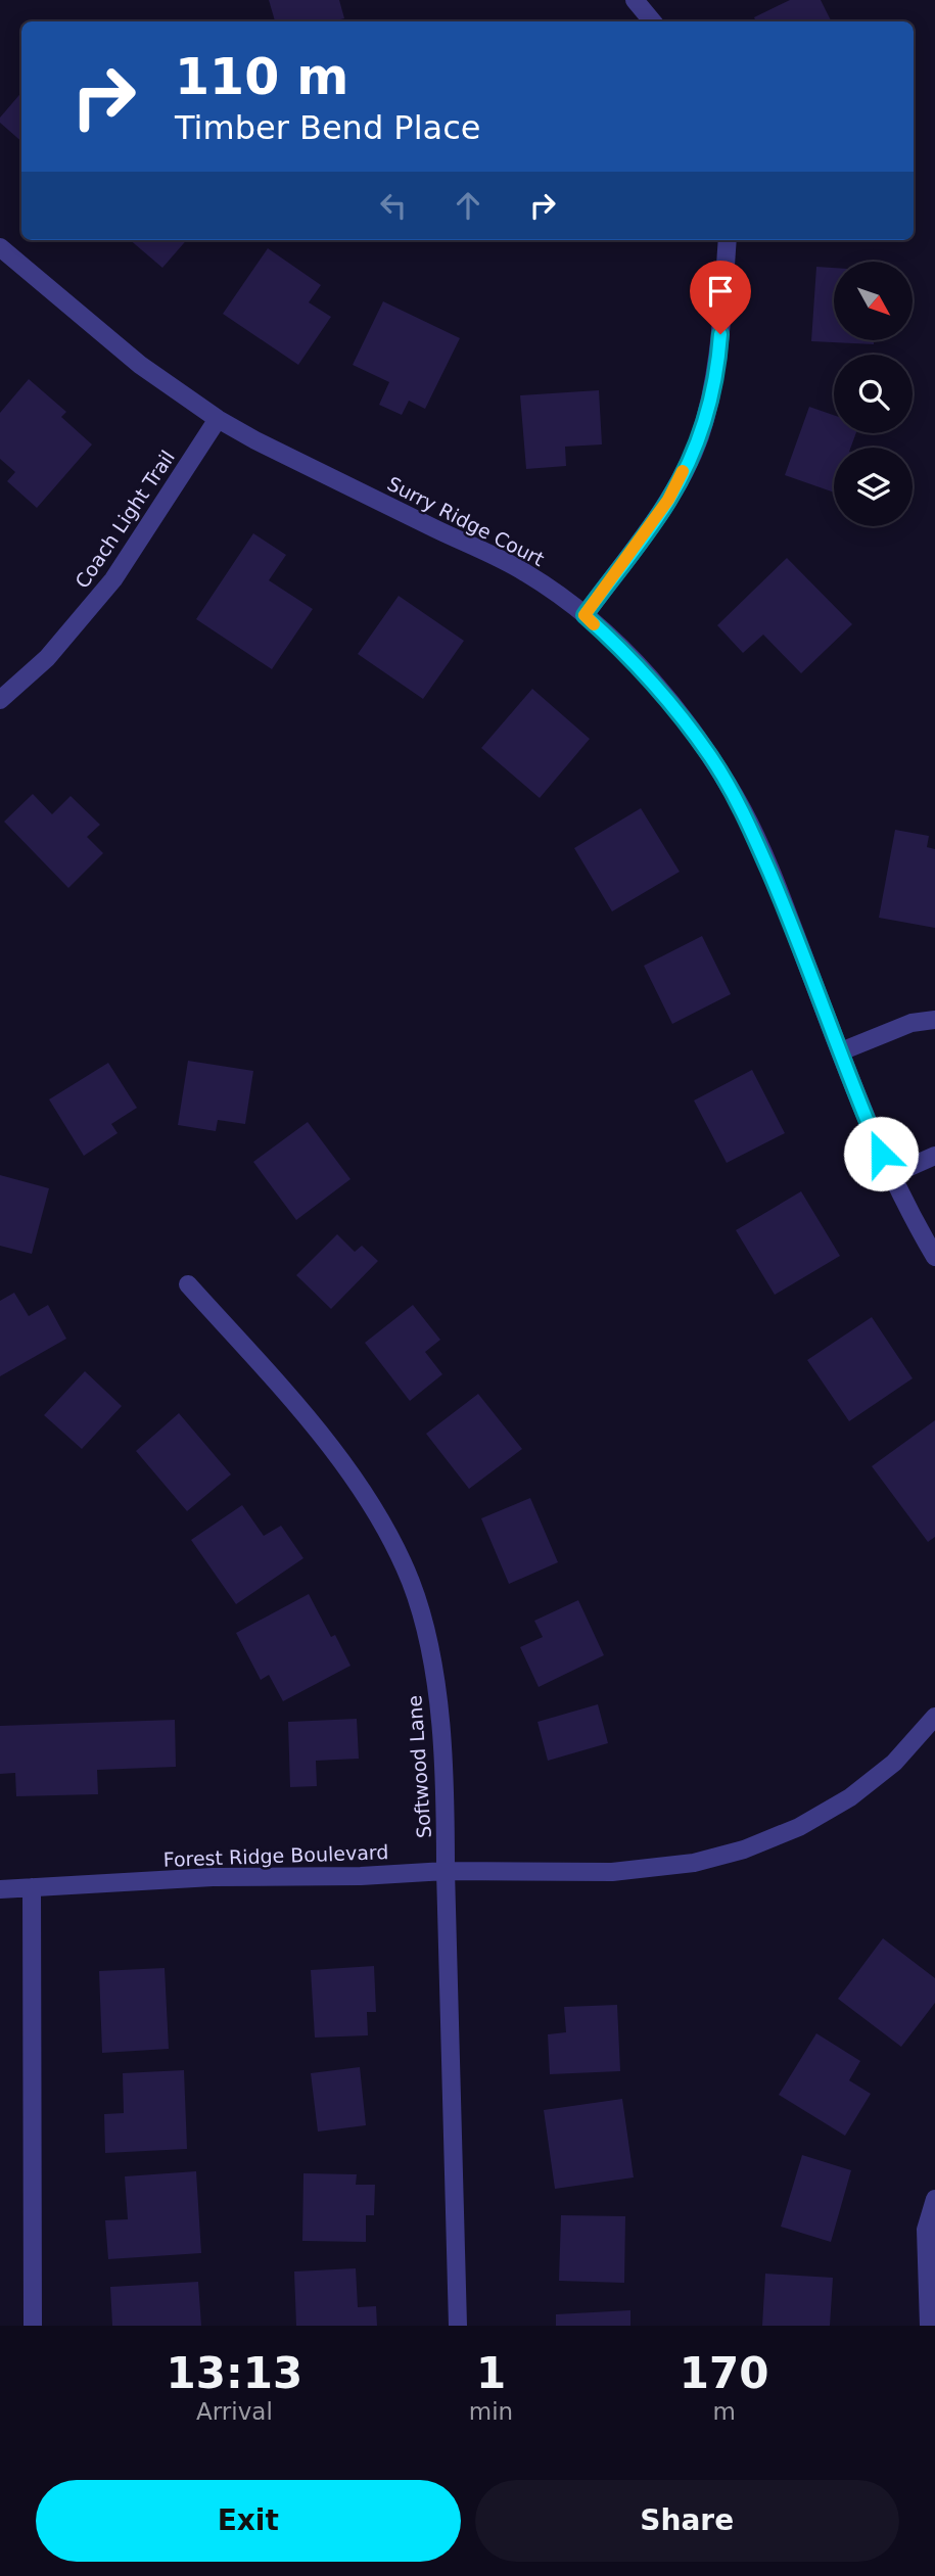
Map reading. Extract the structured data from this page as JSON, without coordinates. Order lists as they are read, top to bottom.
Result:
{
  "streets": {
    "street": [
      "Coach Light Trail",
      "Surry Ridge Court",
      "Softwood Lane",
      "Forest Ridge Boulevard"
    ]
  },
  "crossings": [
    ["Coach Light Trail", "Surry Ridge Court"],
    ["Softwood Lane", "Forest Ridge Boulevard"]
  ],
  "north": "bottom right",
  "page": {
    "turn": ["110 m", "Timber Bend Place"],
    "eta": [
      "13:13",
      "Arrival",
      "1",
      "min",
      "170",
      "m"
    ],
    "buttons": ["Exit", "Share"]
  }
}
